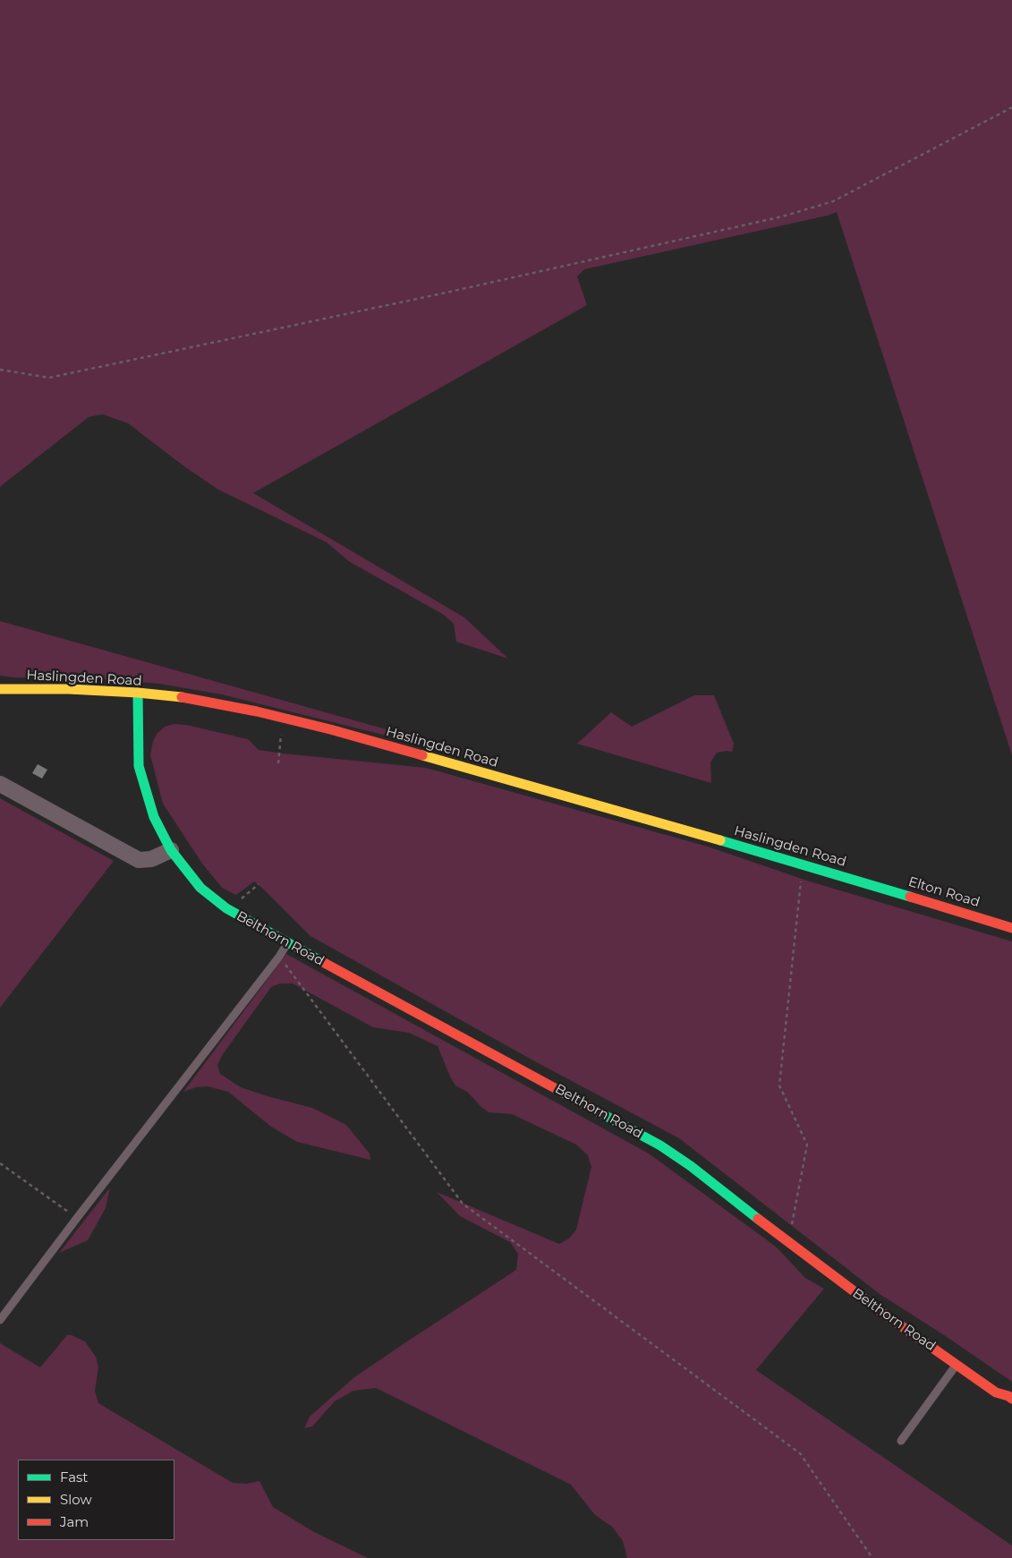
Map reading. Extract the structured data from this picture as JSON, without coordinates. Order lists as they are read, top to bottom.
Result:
{
  "streets": {
    "street": ["Haslingden Road", "Elton Road", "Belthorn Road"]
  },
  "crossings": [
    ["Haslingden Road", "Elton Road"],
    ["Haslingden Road", "Belthorn Road"]
  ],
  "legend": ["Fast", "Slow", "Jam"]
}
